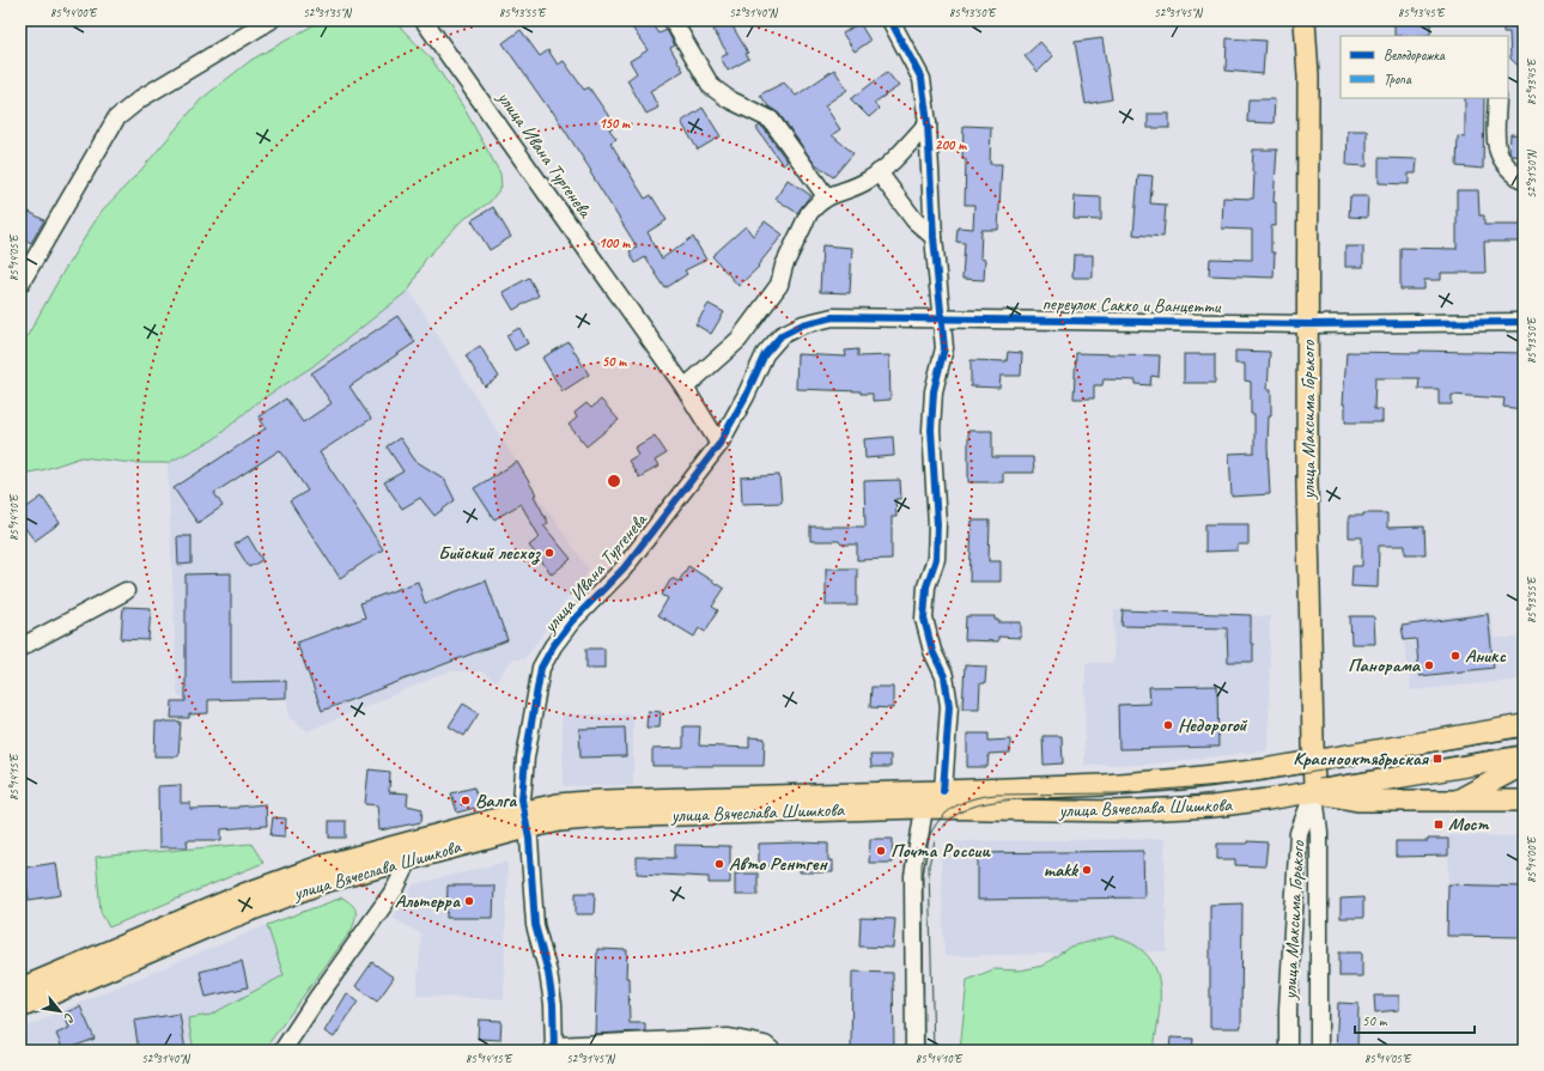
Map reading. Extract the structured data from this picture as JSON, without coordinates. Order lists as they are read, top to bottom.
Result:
{
  "streets": {
    "main road": ["улица Максима Горького", "улица Вячеслава Шишкова"],
    "street": ["улица Ивана Тургенева", "переулок Сакко и Ванцетти"]
  },
  "crossings": [
    ["улица Ивана Тургенева", "переулок Сакко и Ванцетти"],
    ["улица Ивана Тургенева", "улица Вячеслава Шишкова"],
    ["переулок Сакко и Ванцетти", "улица Максима Горького"],
    ["улица Максима Горького", "улица Вячеслава Шишкова"]
  ],
  "places": {
    "other": [
      "Бийский лесхоз",
      "Аникс",
      "Панорама",
      "Недорогой",
      "Валга",
      "Почта России",
      "Авто Рентген",
      "makk",
      "Альтерра"
    ],
    "transit": ["Краснооктябрьская", "Мост"]
  },
  "legend": ["Велодорожка", "Тропа"],
  "scale_bar": "50 m",
  "north": "bottom right",
  "coordinates": [
    "85°14'00\"E",
    "52°31'35\"N",
    "85°13'55\"E",
    "52°31'40\"N",
    "85°13'50\"E",
    "52°31'45\"N",
    "85°13'45\"E",
    "52°31'50\"N",
    "85°14'05\"E",
    "85°14'10\"E",
    "85°14'15\"E"
  ],
  "rings": [
    "150 m",
    "200 m",
    "100 m",
    "50 m"
  ]
}
